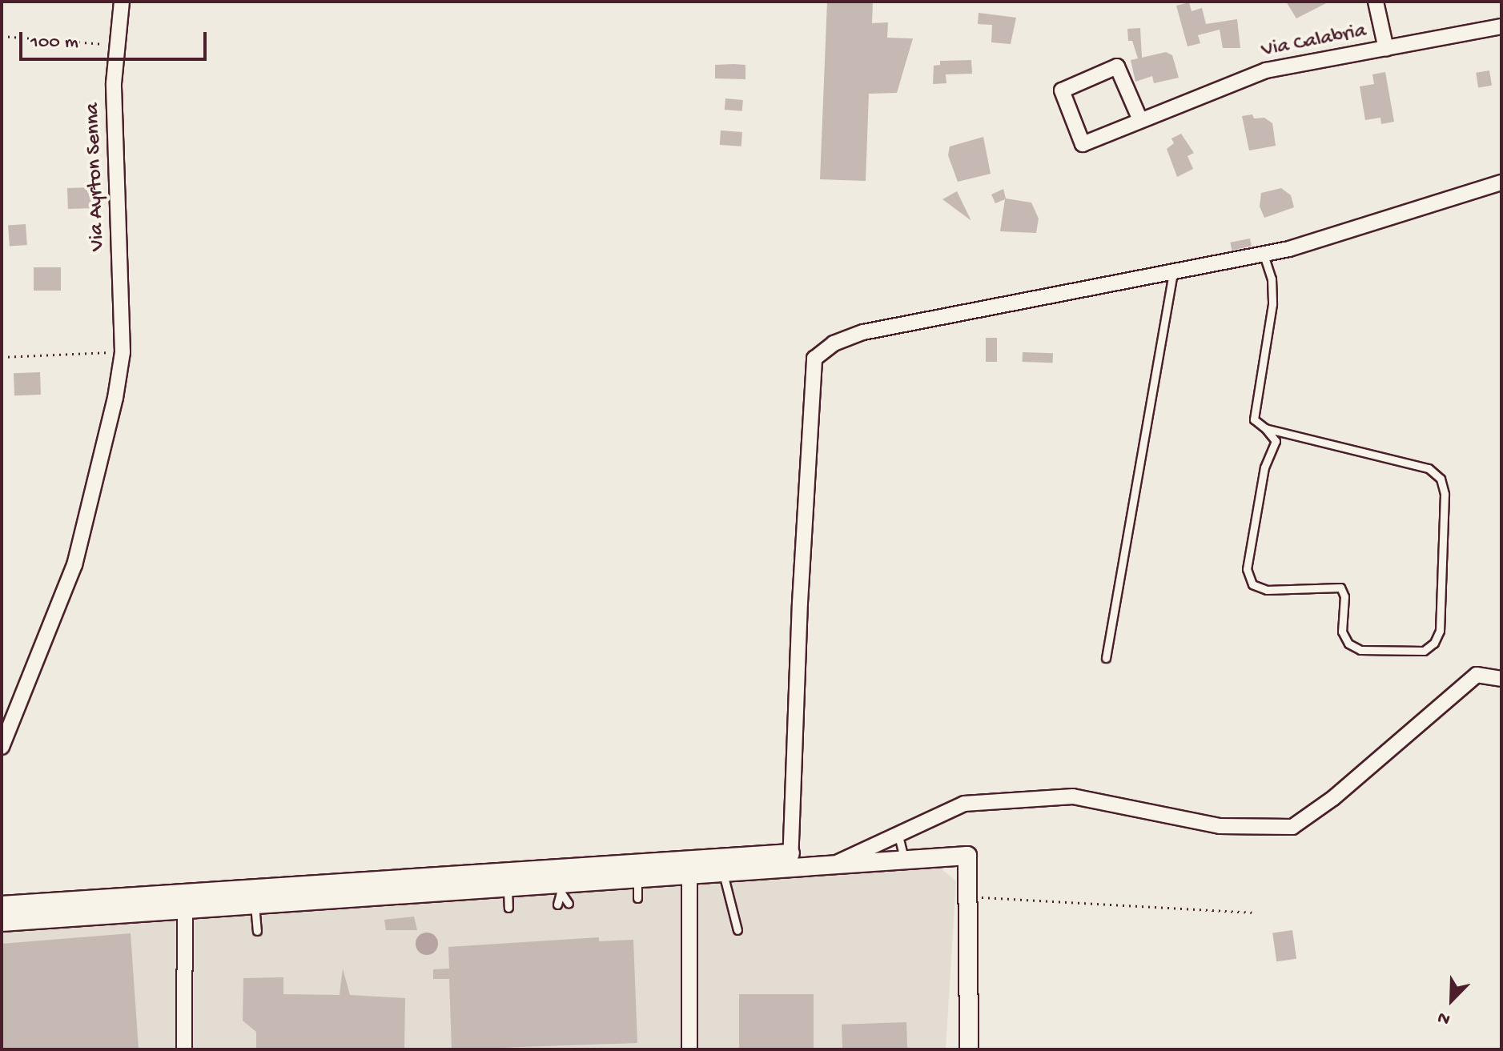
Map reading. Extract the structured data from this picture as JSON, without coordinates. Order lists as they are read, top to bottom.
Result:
{
  "streets": {
    "street": ["Via Calabria", "Via Ayrton Senna"]
  },
  "scale_bar": "100 m",
  "north": "bottom left"
}
